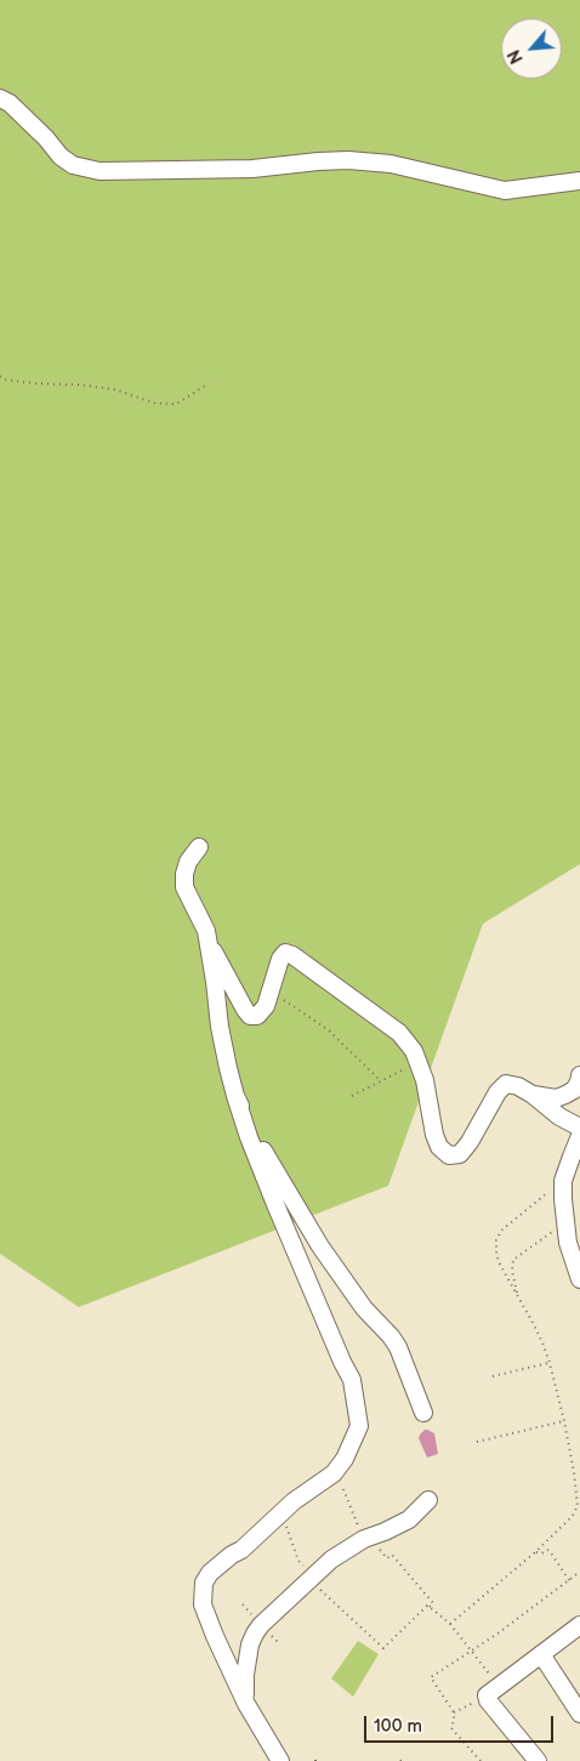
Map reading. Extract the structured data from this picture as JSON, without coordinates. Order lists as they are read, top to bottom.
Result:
{
  "scale_bar": "100 m",
  "north": "bottom left"
}
